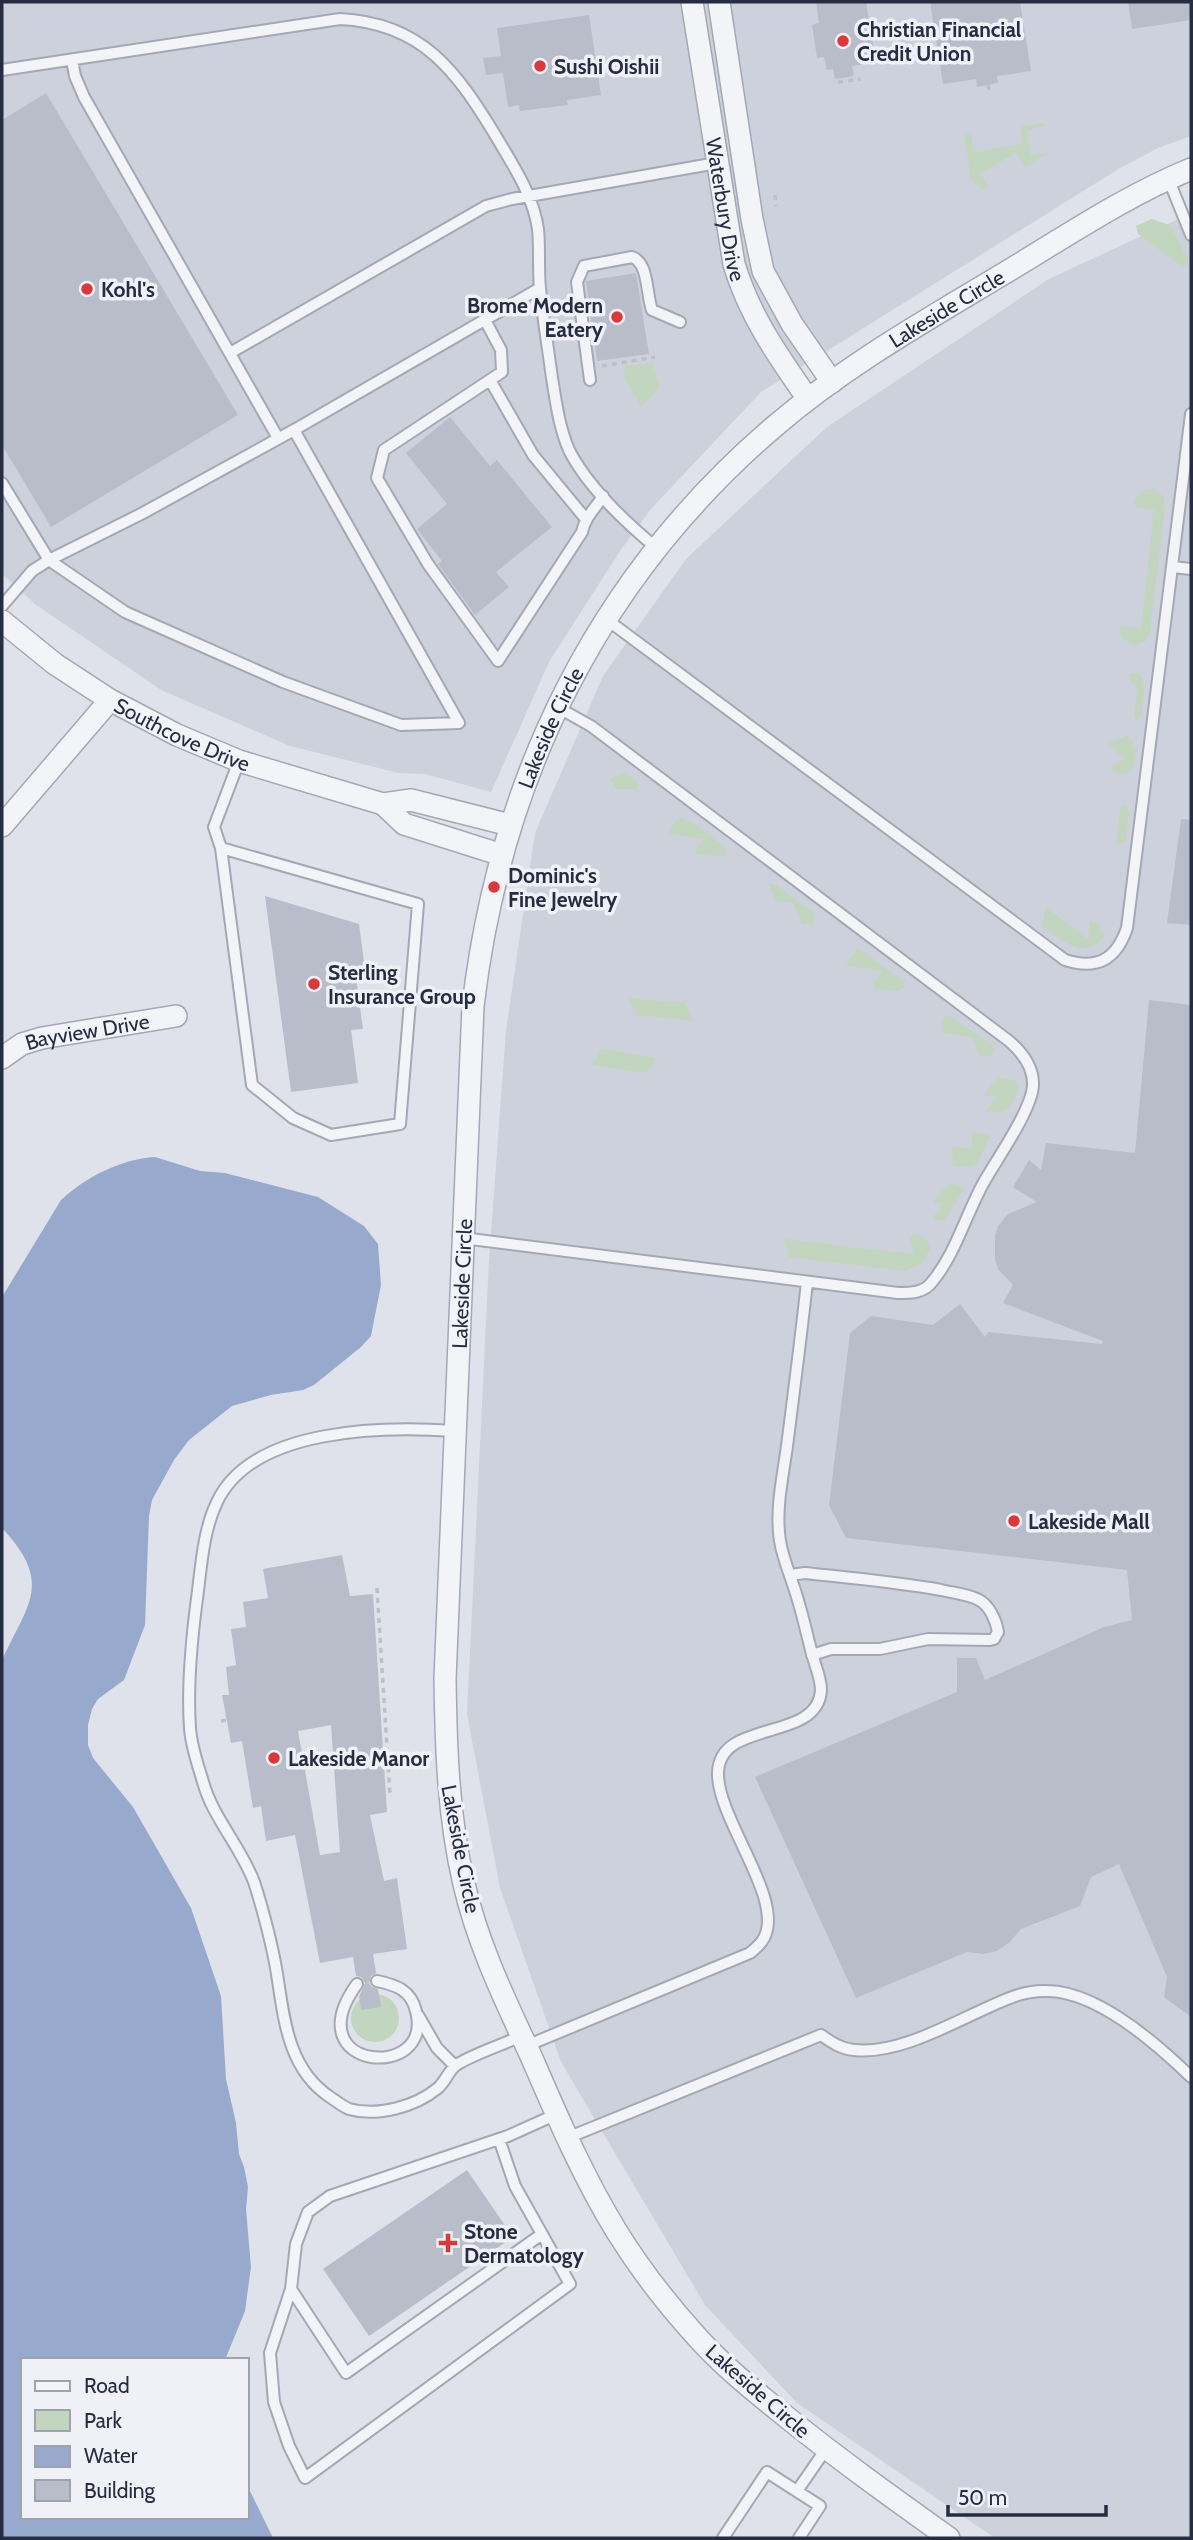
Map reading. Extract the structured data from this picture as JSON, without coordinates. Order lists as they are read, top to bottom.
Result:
{
  "streets": {
    "street": [
      "Waterbury Drive",
      "Lakeside Circle",
      "Southcove Drive",
      "Bayview Drive"
    ]
  },
  "crossings": [
    ["Waterbury Drive", "Lakeside Circle"],
    ["Lakeside Circle", "Southcove Drive"]
  ],
  "places": {
    "other": [
      "Christian Financial Credit Union",
      "Sushi Oishii",
      "Kohl's",
      "Brome Modern Eatery",
      "Dominic's Fine Jewelry",
      "Sterling Insurance Group",
      "Lakeside Mall",
      "Lakeside Manor"
    ],
    "health": ["Stone Dermatology"]
  },
  "legend": [
    "Road",
    "Park",
    "Water",
    "Building"
  ],
  "scale_bar": "50 m"
}
